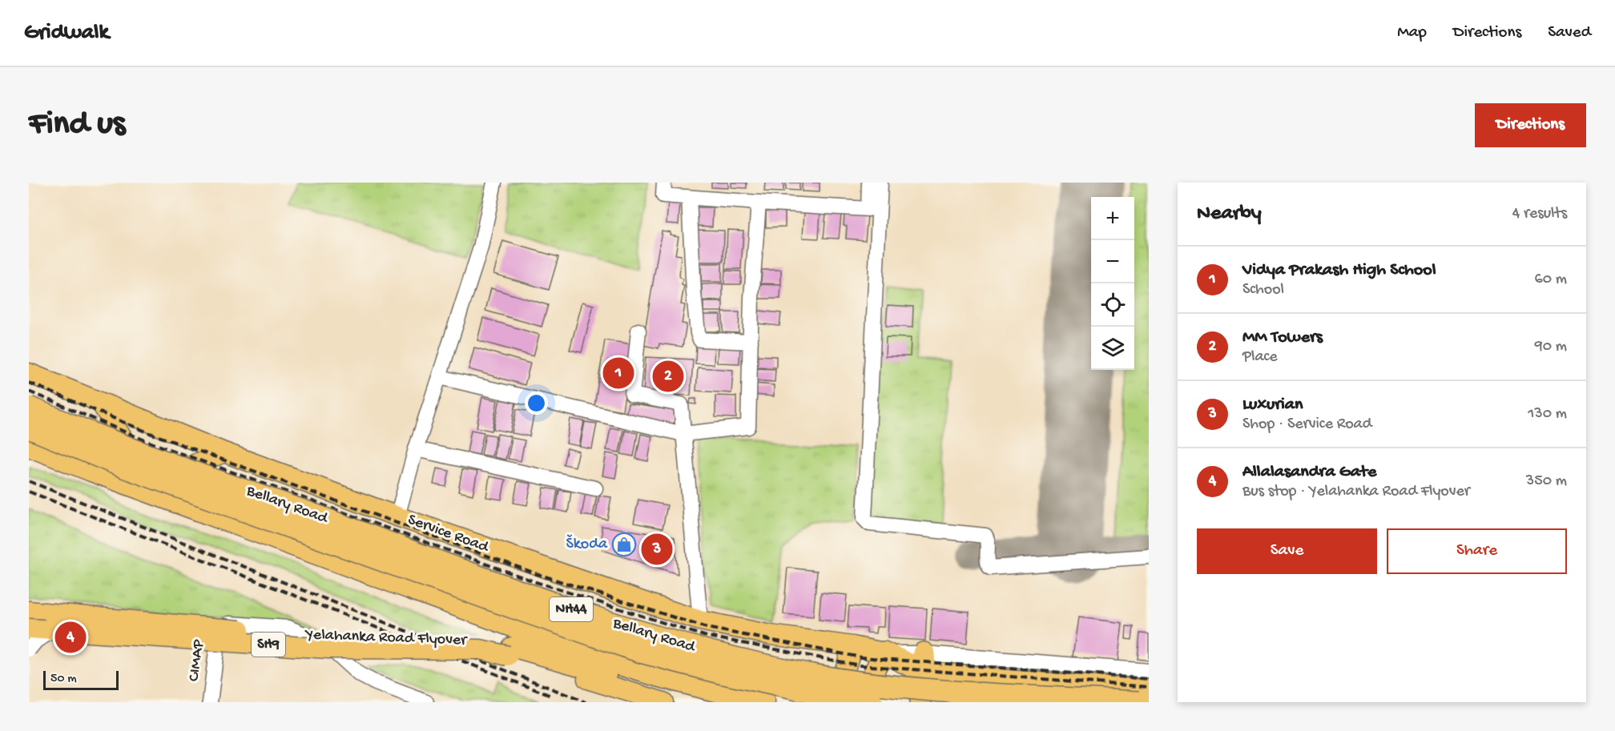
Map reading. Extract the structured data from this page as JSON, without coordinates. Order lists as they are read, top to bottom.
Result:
{
  "streets": {
    "highway": ["Bellary Road", "NH44"],
    "main road": ["Service Road", "Yelahanka Road Flyover", "SH9"],
    "street": ["CIMAP"]
  },
  "places": {
    "shop": ["Škoda"]
  },
  "scale_bar": "50 m",
  "page": {
    "header": "Gridwalk",
    "nav": ["Map", "Directions", "Saved"],
    "buttons": [
      "Directions",
      ["Save", "Share"]
    ],
    "title": "Find us",
    "heading": ["Nearby", "4 results"],
    "map_buttons": ["+", "−"],
    "list": [
      {
        "mark": "1",
        "name": "Vidya Prakash High School",
        "note": "School",
        "value": "60 m"
      },
      {
        "mark": "2",
        "name": "MM Towers",
        "note": "Place",
        "value": "90 m"
      },
      {
        "mark": "3",
        "name": "Luxurian",
        "note": "Shop · Service Road",
        "value": "130 m"
      },
      {
        "mark": "4",
        "name": "Allalasandra Gate",
        "note": "Bus stop · Yelahanka Road Flyover",
        "value": "350 m"
      }
    ],
    "pins": [
      "1",
      "2",
      "3",
      "4"
    ],
    "scale": "50 m"
  }
}
